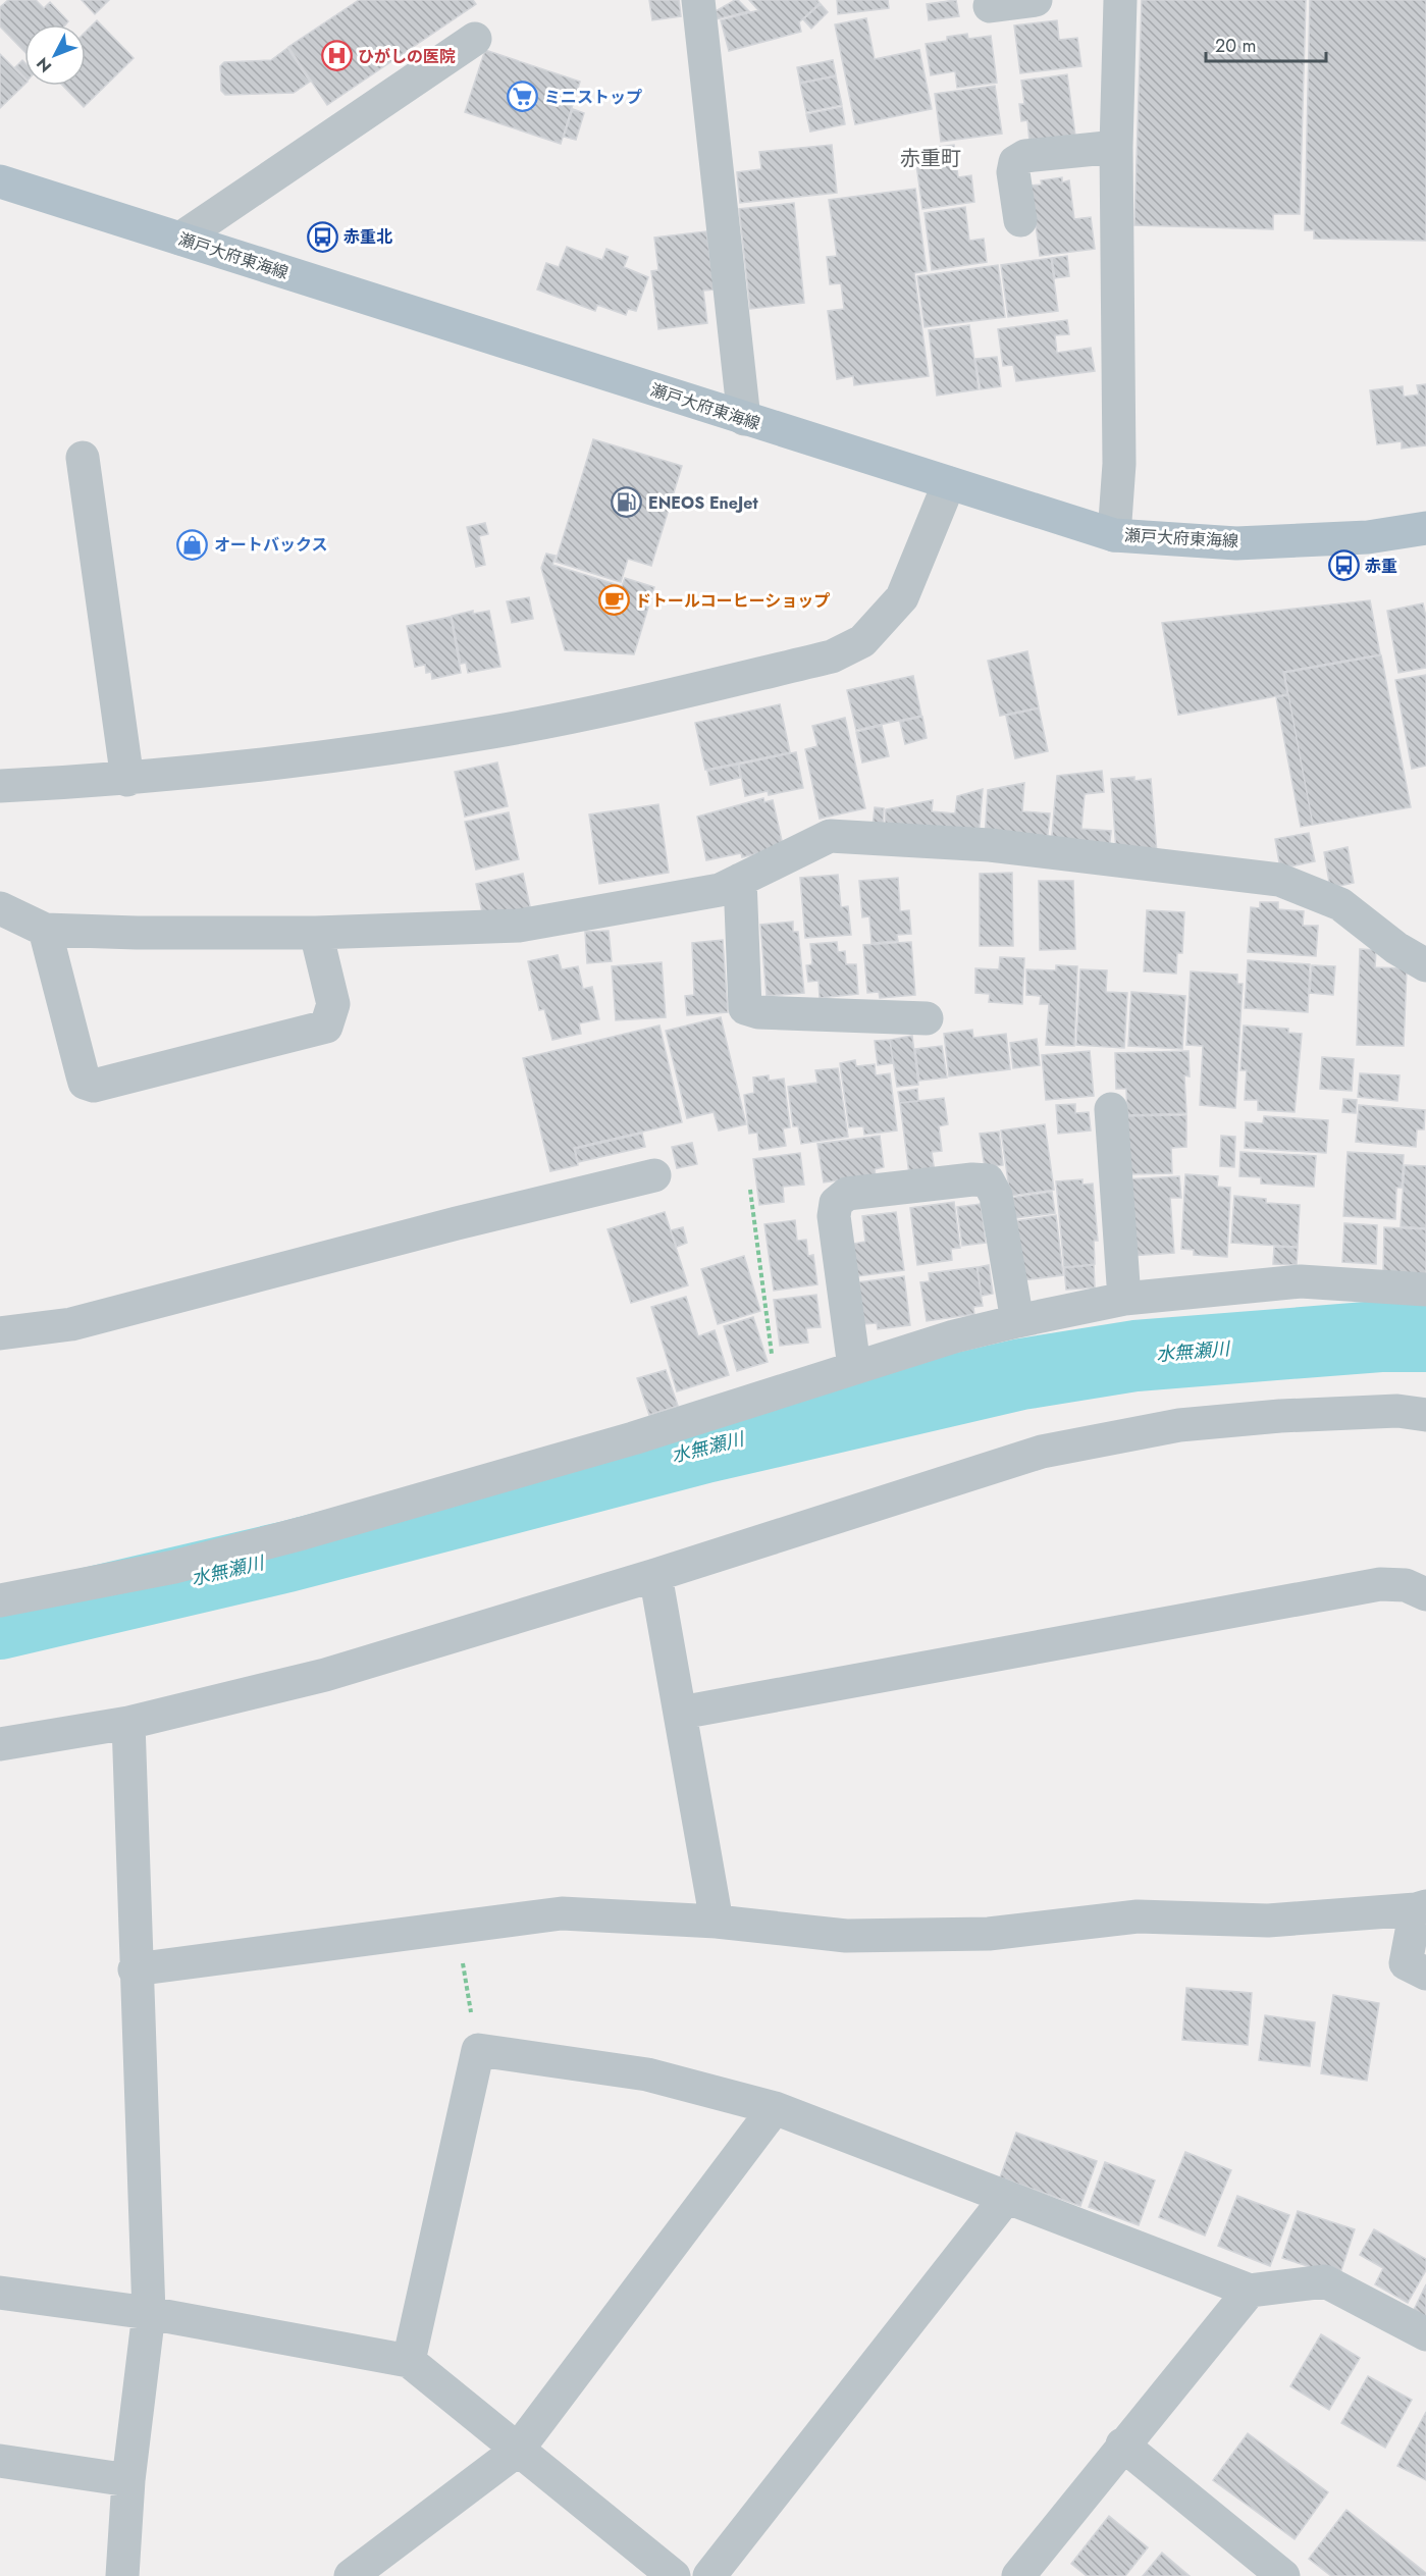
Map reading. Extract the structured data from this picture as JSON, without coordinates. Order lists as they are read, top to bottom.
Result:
{
  "streets": {
    "main road": ["瀬戸大府東海線"]
  },
  "districts": ["赤重町"],
  "water": ["水無瀬川"],
  "places": {
    "hospital": ["ひがしの医院"],
    "supermarket": ["ミニストップ"],
    "bus stop": ["赤重北", "赤重"],
    "fuel station": ["ENEOS EneJet"],
    "shop": ["オートバックス"],
    "cafe": ["ドトールコーヒーショップ"]
  },
  "scale_bar": "20 m",
  "north": "bottom left"
}
